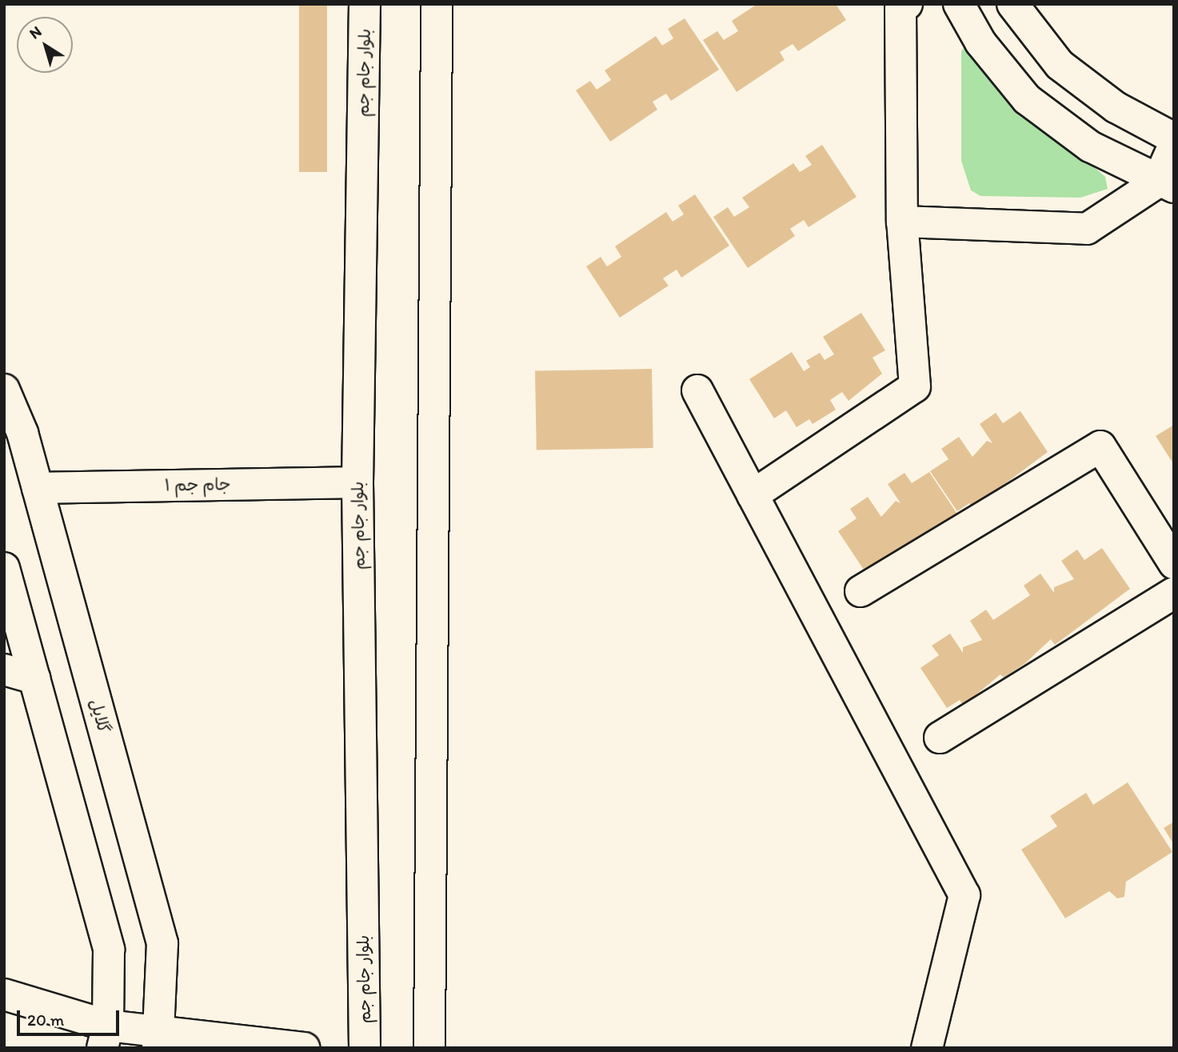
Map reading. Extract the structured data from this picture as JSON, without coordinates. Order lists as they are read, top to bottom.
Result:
{
  "streets": {
    "street": ["بلوار جام جم", "جام جم ۱", "گلایل"]
  },
  "crossings": [
    ["بلوار جام جم", "جام جم ۱"],
    ["جام جم ۱", "گلایل"]
  ],
  "scale_bar": "20 m",
  "north": "top left"
}
